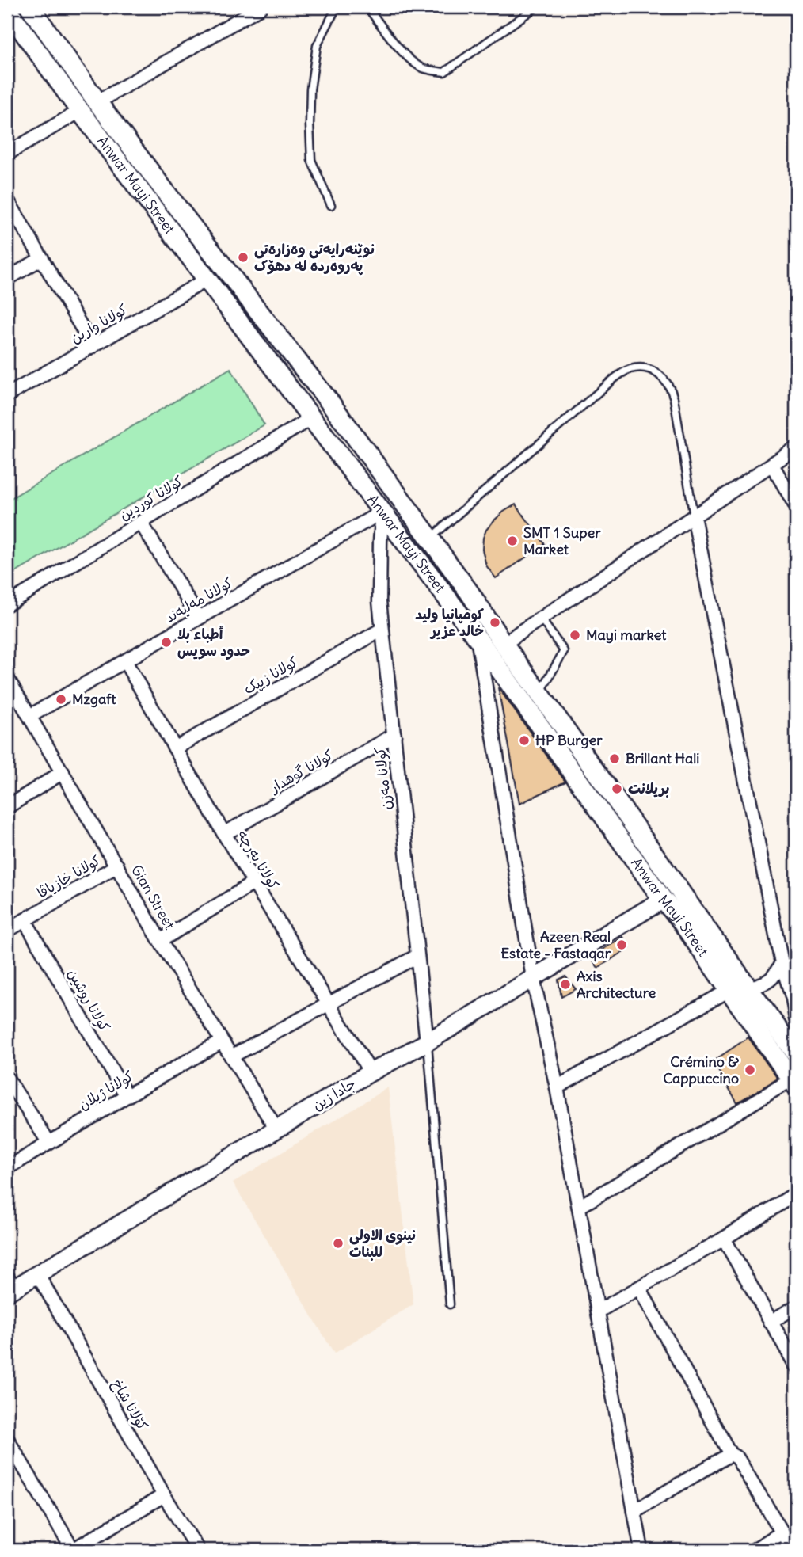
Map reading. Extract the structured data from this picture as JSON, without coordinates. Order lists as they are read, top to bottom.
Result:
{
  "streets": {
    "main road": ["Anwar Mayi Street"],
    "street": [
      "کولانا وارین",
      "کولانا کوردین",
      "کولانا مەلبەند",
      "کولانا زیپک",
      "کولانا گوهدار",
      "کولانا مەزن",
      "کولانا بەرچە",
      "کولانا خازیاڤا",
      "Gian Street",
      "کولانا روشین",
      "کولانا ژیلان",
      "جادا زین",
      "کۆلانا شاخ"
    ]
  },
  "crossings": [
    ["Anwar Mayi Street", "کولانا وارین"],
    ["Anwar Mayi Street", "کولانا کوردین"],
    ["Anwar Mayi Street", "کولانا مەلبەند"],
    ["Anwar Mayi Street", "کولانا مەزن"],
    ["Anwar Mayi Street", "جادا زین"],
    ["کولانا مەلبەند", "کولانا مەزن"],
    ["کولانا مەلبەند", "کولانا بەرچە"],
    ["کولانا مەلبەند", "Gian Street"],
    ["کولانا زیپک", "کولانا مەزن"],
    ["کولانا زیپک", "کولانا بەرچە"],
    ["کولانا گوهدار", "کولانا مەزن"],
    ["کولانا گوهدار", "کولانا بەرچە"],
    ["کولانا مەزن", "جادا زین"],
    ["کولانا بەرچە", "جادا زین"],
    ["کولانا خازیاڤا", "Gian Street"],
    ["کولانا خازیاڤا", "کولانا روشین"],
    ["Gian Street", "کولانا ژیلان"],
    ["Gian Street", "جادا زین"],
    ["کولانا روشین", "کولانا ژیلان"],
    ["جادا زین", "کۆلانا شاخ"]
  ],
  "places": [
    "نوێنەرایەتی وەزارەتی پەروەردە لە دهۆک",
    "SMT 1 Super Market",
    "كومپانيا وليد خالد عزير",
    "Mayi market",
    "أطباء بلا حدود سويس",
    "Mzgaft",
    "HP Burger",
    "Brillant Hali",
    "بریلانت",
    "Azeen Real Estate - Fastaqar",
    "Axis Architecture",
    "Crémino & Cappuccino",
    "نينوى الاولى للبنات"
  ]
}
